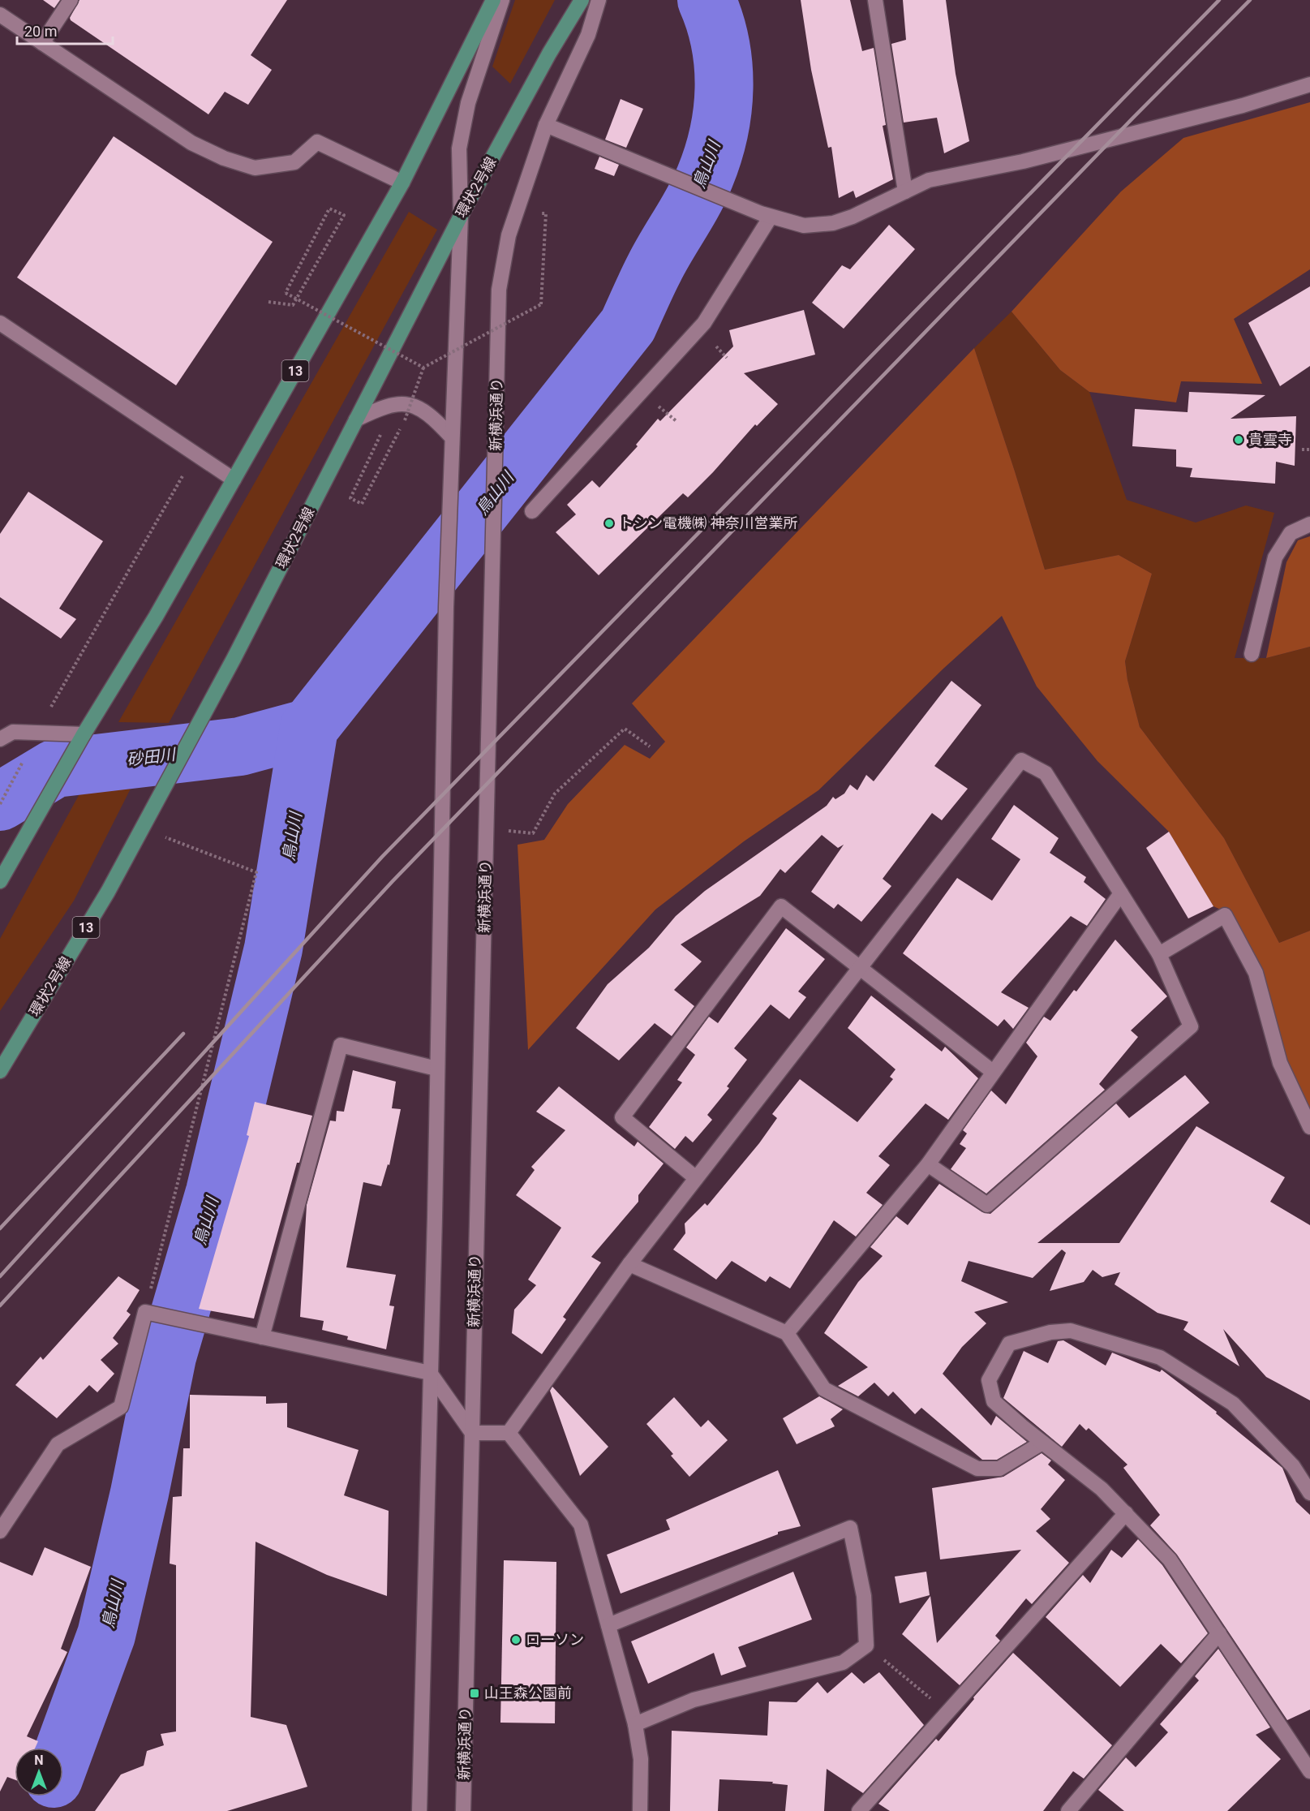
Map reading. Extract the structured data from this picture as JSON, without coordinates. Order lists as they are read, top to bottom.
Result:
{
  "streets": {
    "main road": ["環状2号線", "13"],
    "street": ["新横浜通り"]
  },
  "water": ["鳥山川", "砂田川"],
  "places": {
    "other": ["貴雲寺", "トシン電機㈱ 神奈川営業所", "ローソン"],
    "transit": ["山王森公園前"]
  },
  "scale_bar": "20 m",
  "north": "top"
}
